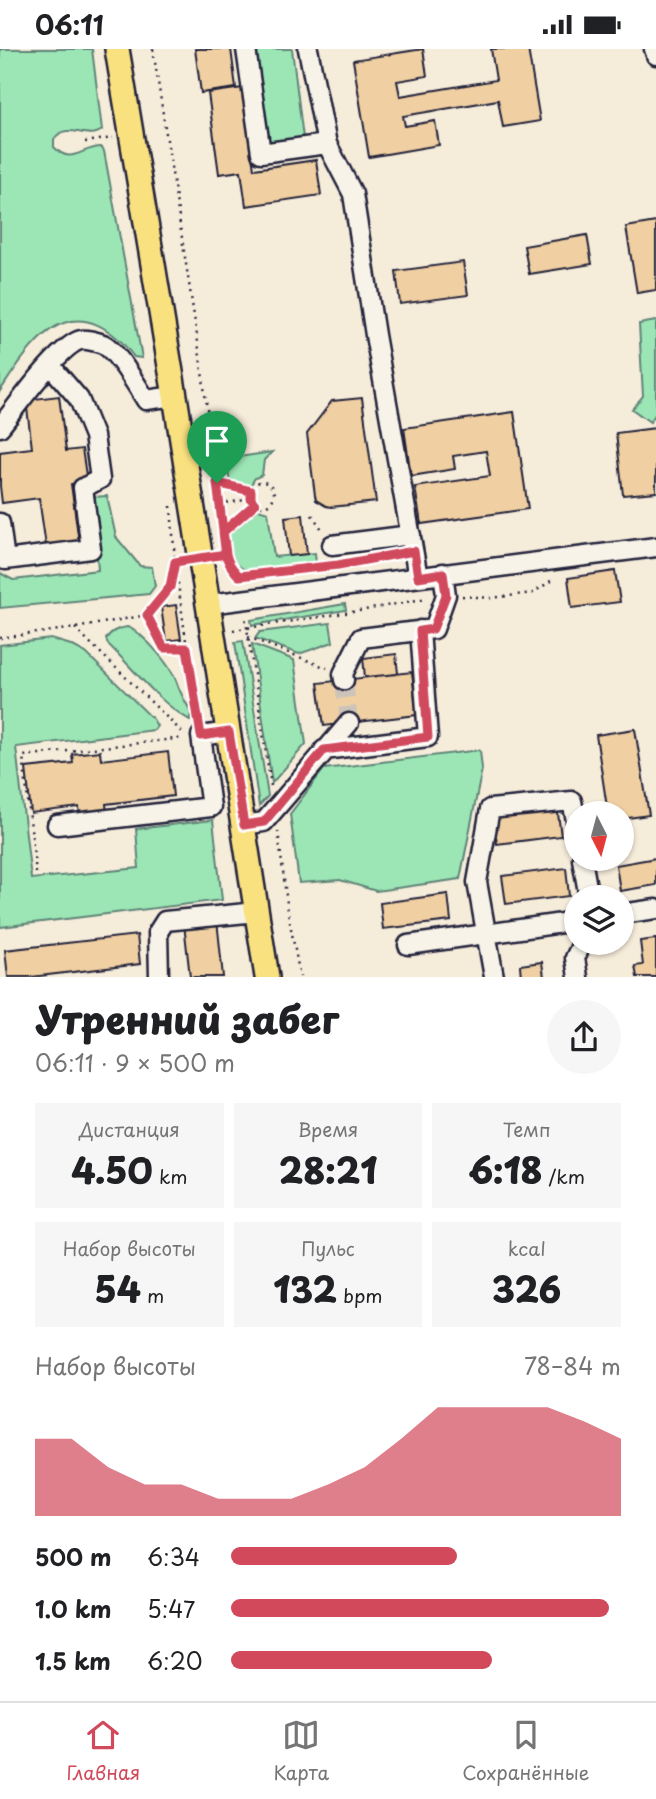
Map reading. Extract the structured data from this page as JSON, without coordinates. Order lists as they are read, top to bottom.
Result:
{
  "north": "bottom",
  "page": {
    "status": "06:11",
    "heading": ["Утренний забег", "06:11 · 9 × 500 m"],
    "stats": [
      ["Дистанция", "4.50 km"],
      ["Время", "28:21"],
      ["Темп", "6:18 /km"],
      ["Набор высоты", "54 m"],
      ["Пульс", "132 bpm"],
      ["kcal", "326"]
    ],
    "chart": ["Набор высоты", "78–84 m"],
    "list": [
      {
        "name": "500 m",
        "note": "6:34"
      },
      {
        "name": "1.0 km",
        "note": "5:47"
      },
      {
        "name": "1.5 km",
        "note": "6:20"
      }
    ],
    "tabs": ["Главная", "Карта", "Сохранённые"]
  }
}
